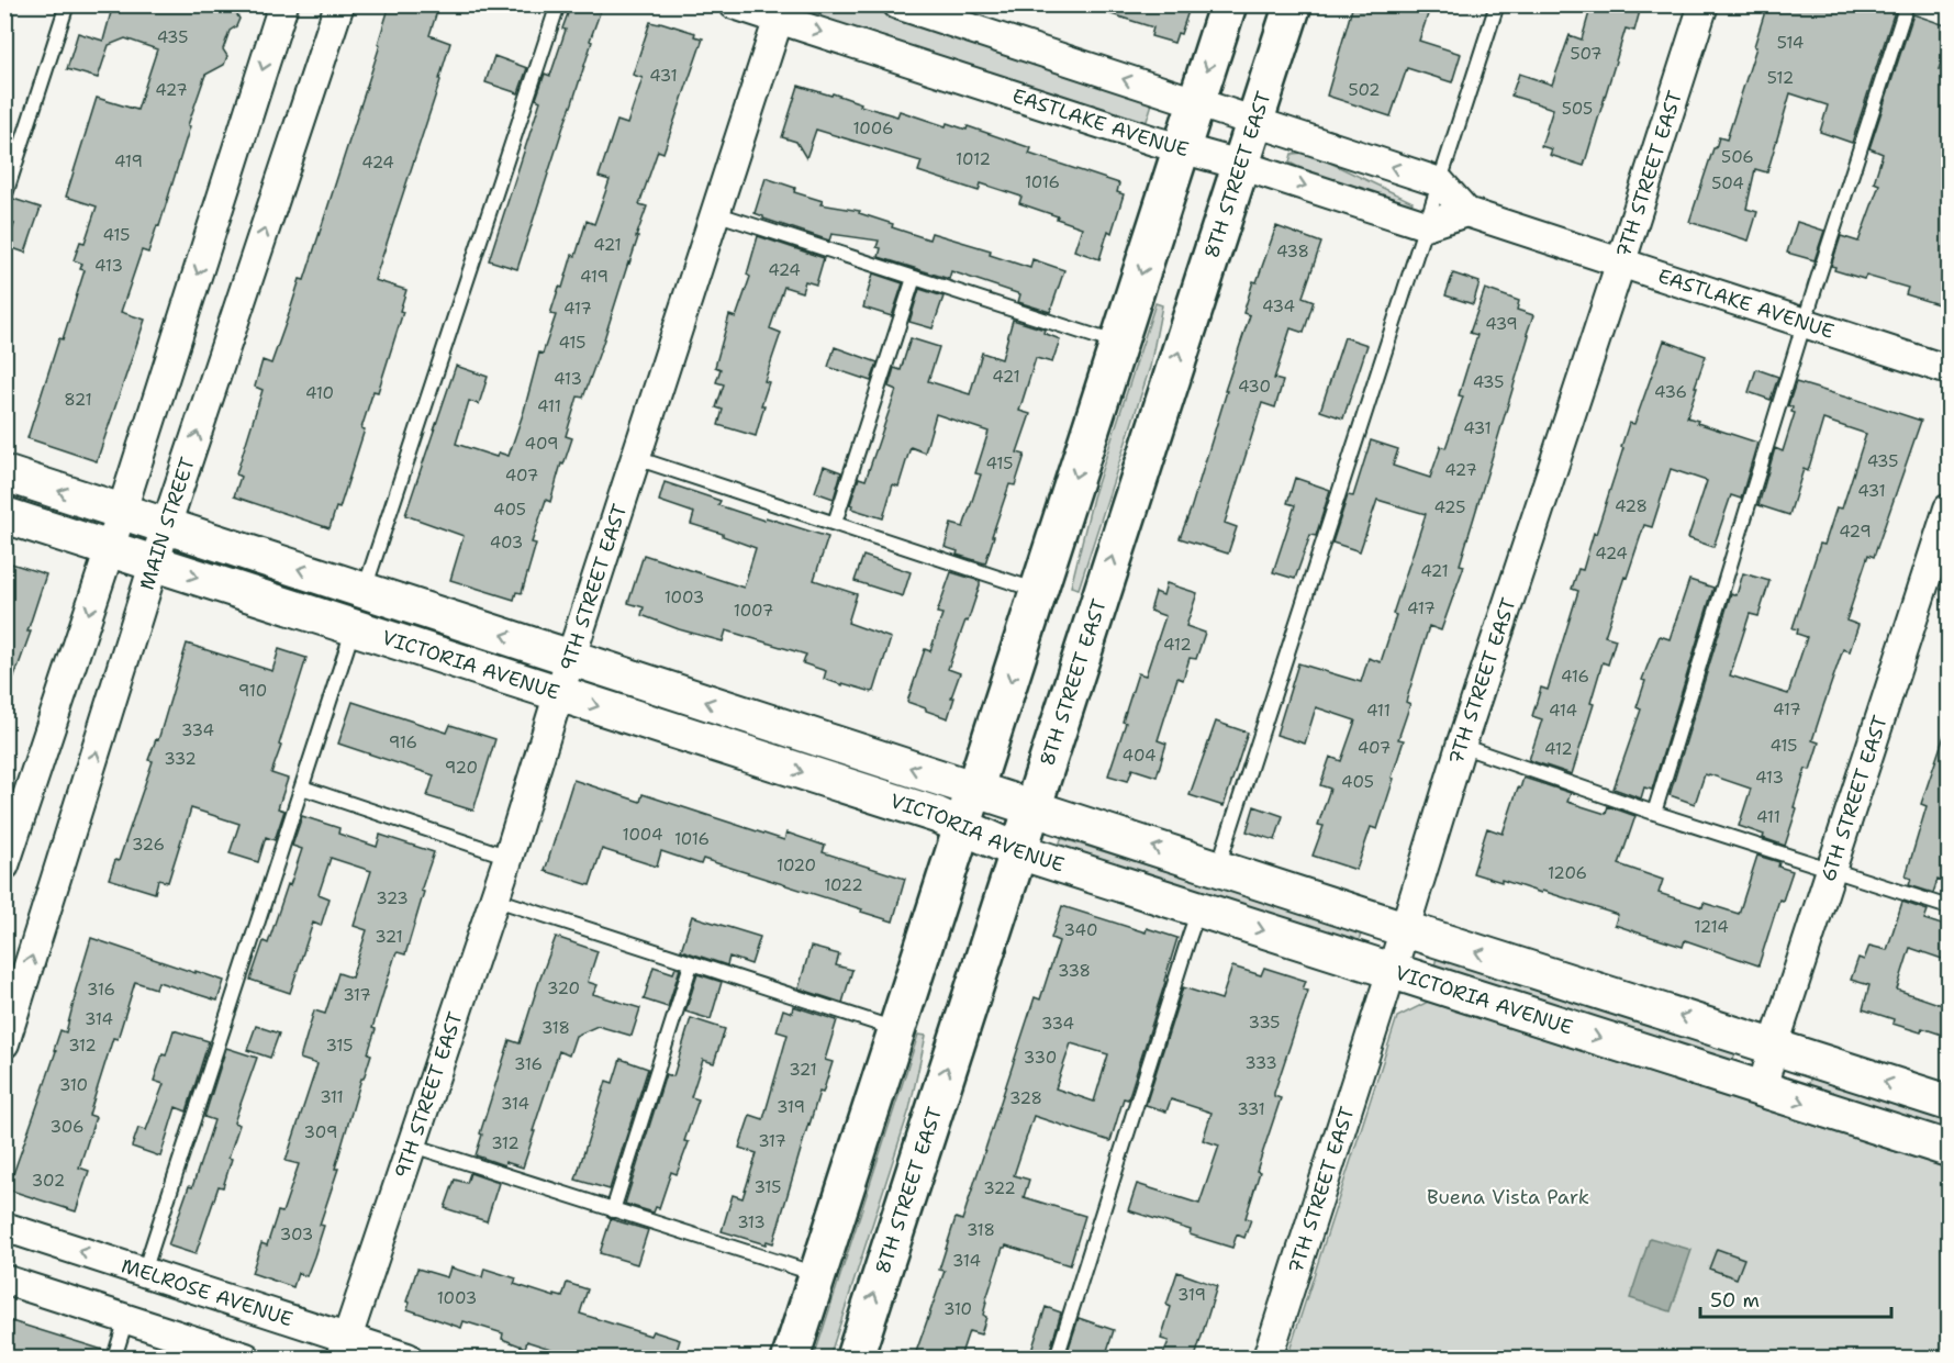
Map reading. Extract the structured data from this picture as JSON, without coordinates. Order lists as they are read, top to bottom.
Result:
{
  "streets": {
    "main road": ["8TH STREET EAST"],
    "street": [
      "EASTLAKE AVENUE",
      "7TH STREET EAST",
      "MAIN STREET",
      "9TH STREET EAST",
      "VICTORIA AVENUE",
      "6TH STREET EAST",
      "MELROSE AVENUE"
    ]
  },
  "crossings": [
    ["EASTLAKE AVENUE", "8TH STREET EAST"],
    ["EASTLAKE AVENUE", "7TH STREET EAST"],
    ["EASTLAKE AVENUE", "9TH STREET EAST"],
    ["8TH STREET EAST", "VICTORIA AVENUE"],
    ["7TH STREET EAST", "VICTORIA AVENUE"],
    ["MAIN STREET", "VICTORIA AVENUE"],
    ["9TH STREET EAST", "VICTORIA AVENUE"],
    ["9TH STREET EAST", "MELROSE AVENUE"],
    ["VICTORIA AVENUE", "6TH STREET EAST"]
  ],
  "parks": ["Buena Vista Park"],
  "house_numbers": [
    "435",
    "514",
    "507",
    "431",
    "512",
    "427",
    "502",
    "505",
    "1006",
    "506",
    "1012",
    "419",
    "424",
    "1016",
    "504",
    "415",
    "421",
    "438",
    "413",
    "424",
    "419",
    "434",
    "417",
    "439",
    "415",
    "421",
    "413",
    "435",
    "430",
    "436",
    "410",
    "821",
    "411",
    "431",
    "409",
    "435",
    "415",
    "427",
    "407",
    "431",
    "428",
    "425",
    "405",
    "429",
    "403",
    "424",
    "421",
    "1003",
    "417",
    "1007",
    "412",
    "416",
    "910",
    "417",
    "411",
    "414",
    "334",
    "916",
    "415",
    "407",
    "412",
    "404",
    "332",
    "920",
    "413",
    "405",
    "411",
    "1004",
    "1016",
    "326",
    "1020",
    "1206",
    "1022",
    "323",
    "1214",
    "340",
    "321",
    "338",
    "320",
    "316",
    "317",
    "314",
    "335",
    "334",
    "318",
    "312",
    "315",
    "330",
    "333",
    "316",
    "321",
    "310",
    "311",
    "328",
    "314",
    "319",
    "331",
    "306",
    "309",
    "317",
    "312",
    "302",
    "315",
    "322",
    "313",
    "318",
    "303",
    "314",
    "319",
    "1003",
    "310"
  ],
  "scale_bar": "50 m"
}
